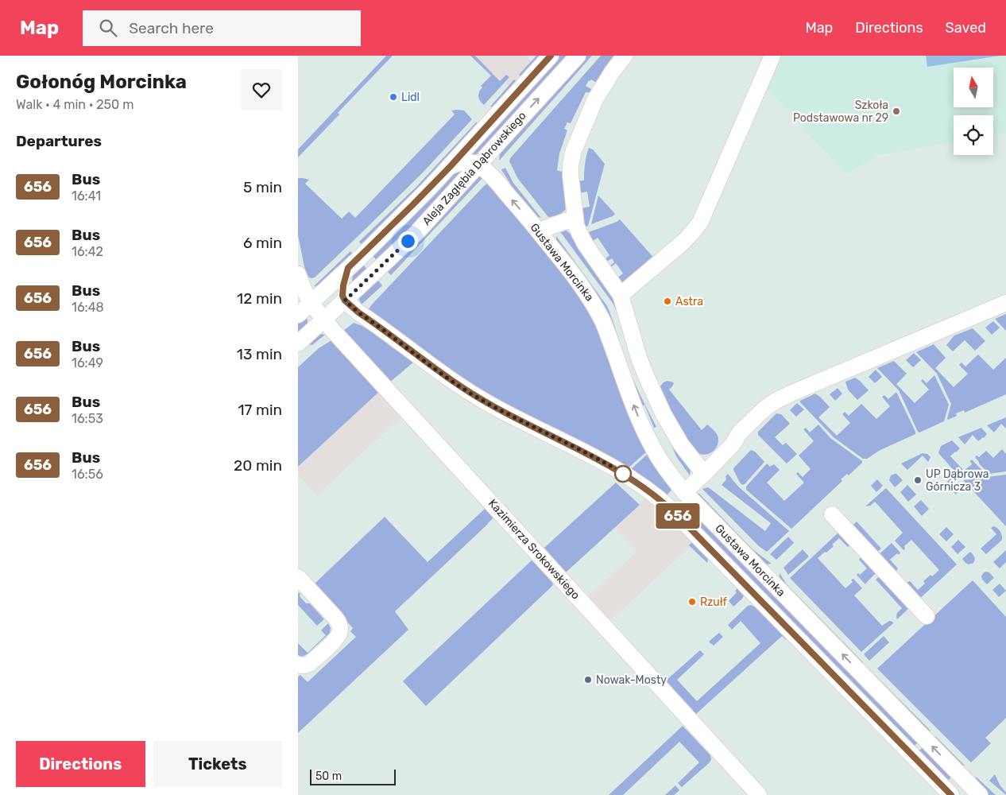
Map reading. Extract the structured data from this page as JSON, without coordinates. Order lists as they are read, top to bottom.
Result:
{
  "streets": {
    "street": ["Aleja Zagłębia Dąbrowskiego", "Gustawa Morcinka", "Kazimierza Srokowskiego"]
  },
  "crossings": [
    ["Aleja Zagłębia Dąbrowskiego", "Gustawa Morcinka"],
    ["Aleja Zagłębia Dąbrowskiego", "Kazimierza Srokowskiego"]
  ],
  "places": [
    "Lidl",
    "Szkoła Podstawowa nr 29",
    "Astra",
    "UP Dąbrowa Górnicza 3",
    "Rzułf",
    "Nowak-Mosty"
  ],
  "lines": ["bus line 656"],
  "scale_bar": "50 m",
  "north": "top",
  "page": {
    "header": "Map",
    "search": "Search here",
    "nav": ["Map", "Directions", "Saved"],
    "heading": [
      ["Gołonóg Morcinka", "Walk · 4 min · 250 m"],
      "Departures"
    ],
    "on_map": "656",
    "list": [
      {
        "mark": "656",
        "name": "Bus",
        "note": "16:41",
        "value": "5 min"
      },
      {
        "mark": "656",
        "name": "Bus",
        "note": "16:42",
        "value": "6 min"
      },
      {
        "mark": "656",
        "name": "Bus",
        "note": "16:48",
        "value": "12 min"
      },
      {
        "mark": "656",
        "name": "Bus",
        "note": "16:49",
        "value": "13 min"
      },
      {
        "mark": "656",
        "name": "Bus",
        "note": "16:53",
        "value": "17 min"
      },
      {
        "mark": "656",
        "name": "Bus",
        "note": "16:56",
        "value": "20 min"
      }
    ],
    "buttons": ["Directions", "Tickets"],
    "scale": "50 m"
  }
}
